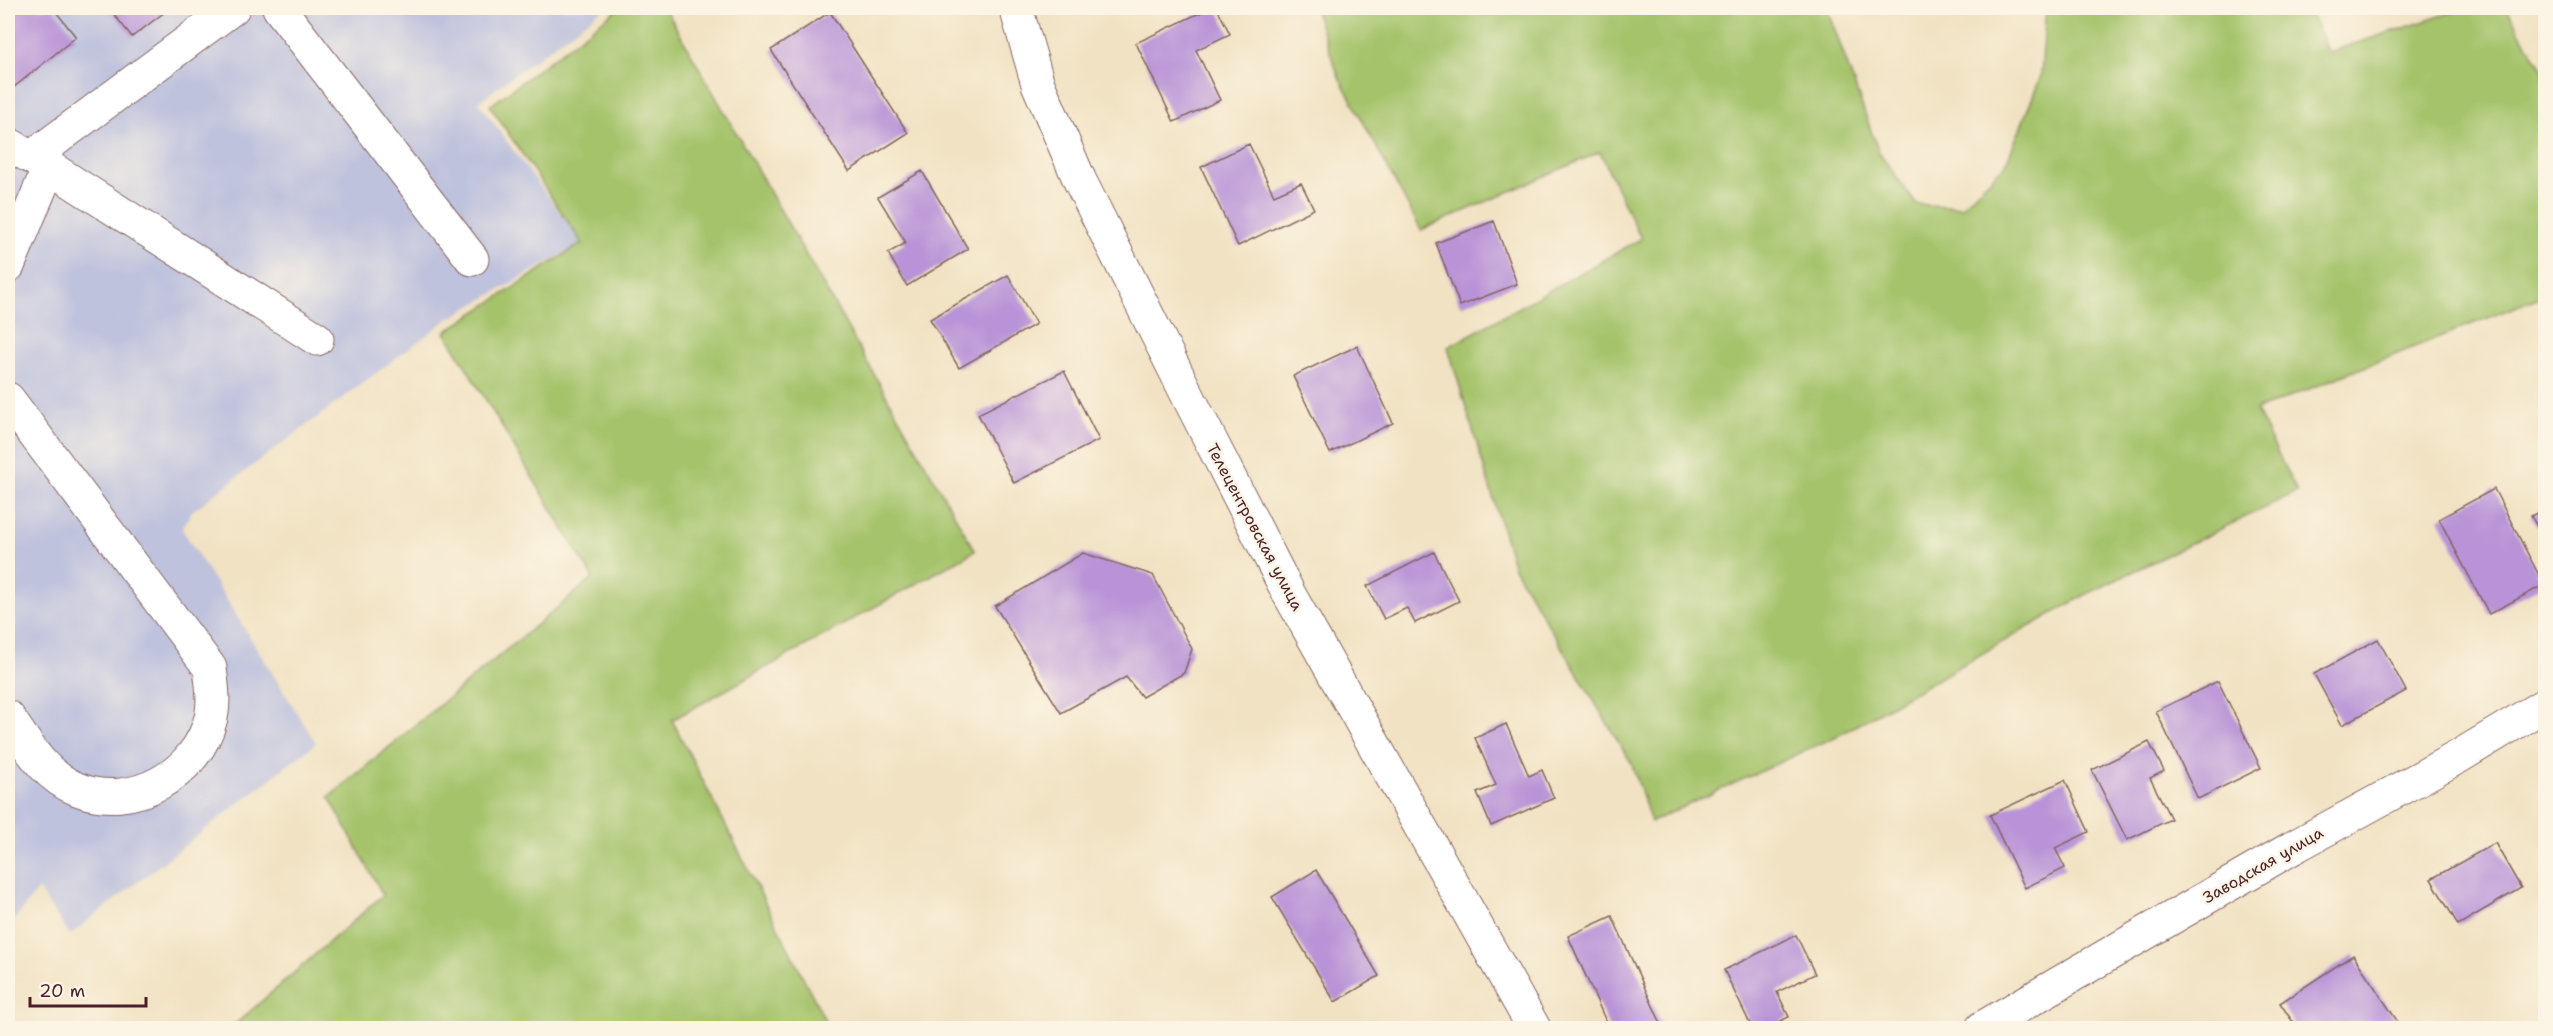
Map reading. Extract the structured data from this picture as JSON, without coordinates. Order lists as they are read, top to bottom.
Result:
{
  "streets": {
    "street": ["Телецентровская улица", "Заводская улица"]
  },
  "scale_bar": "20 m"
}
